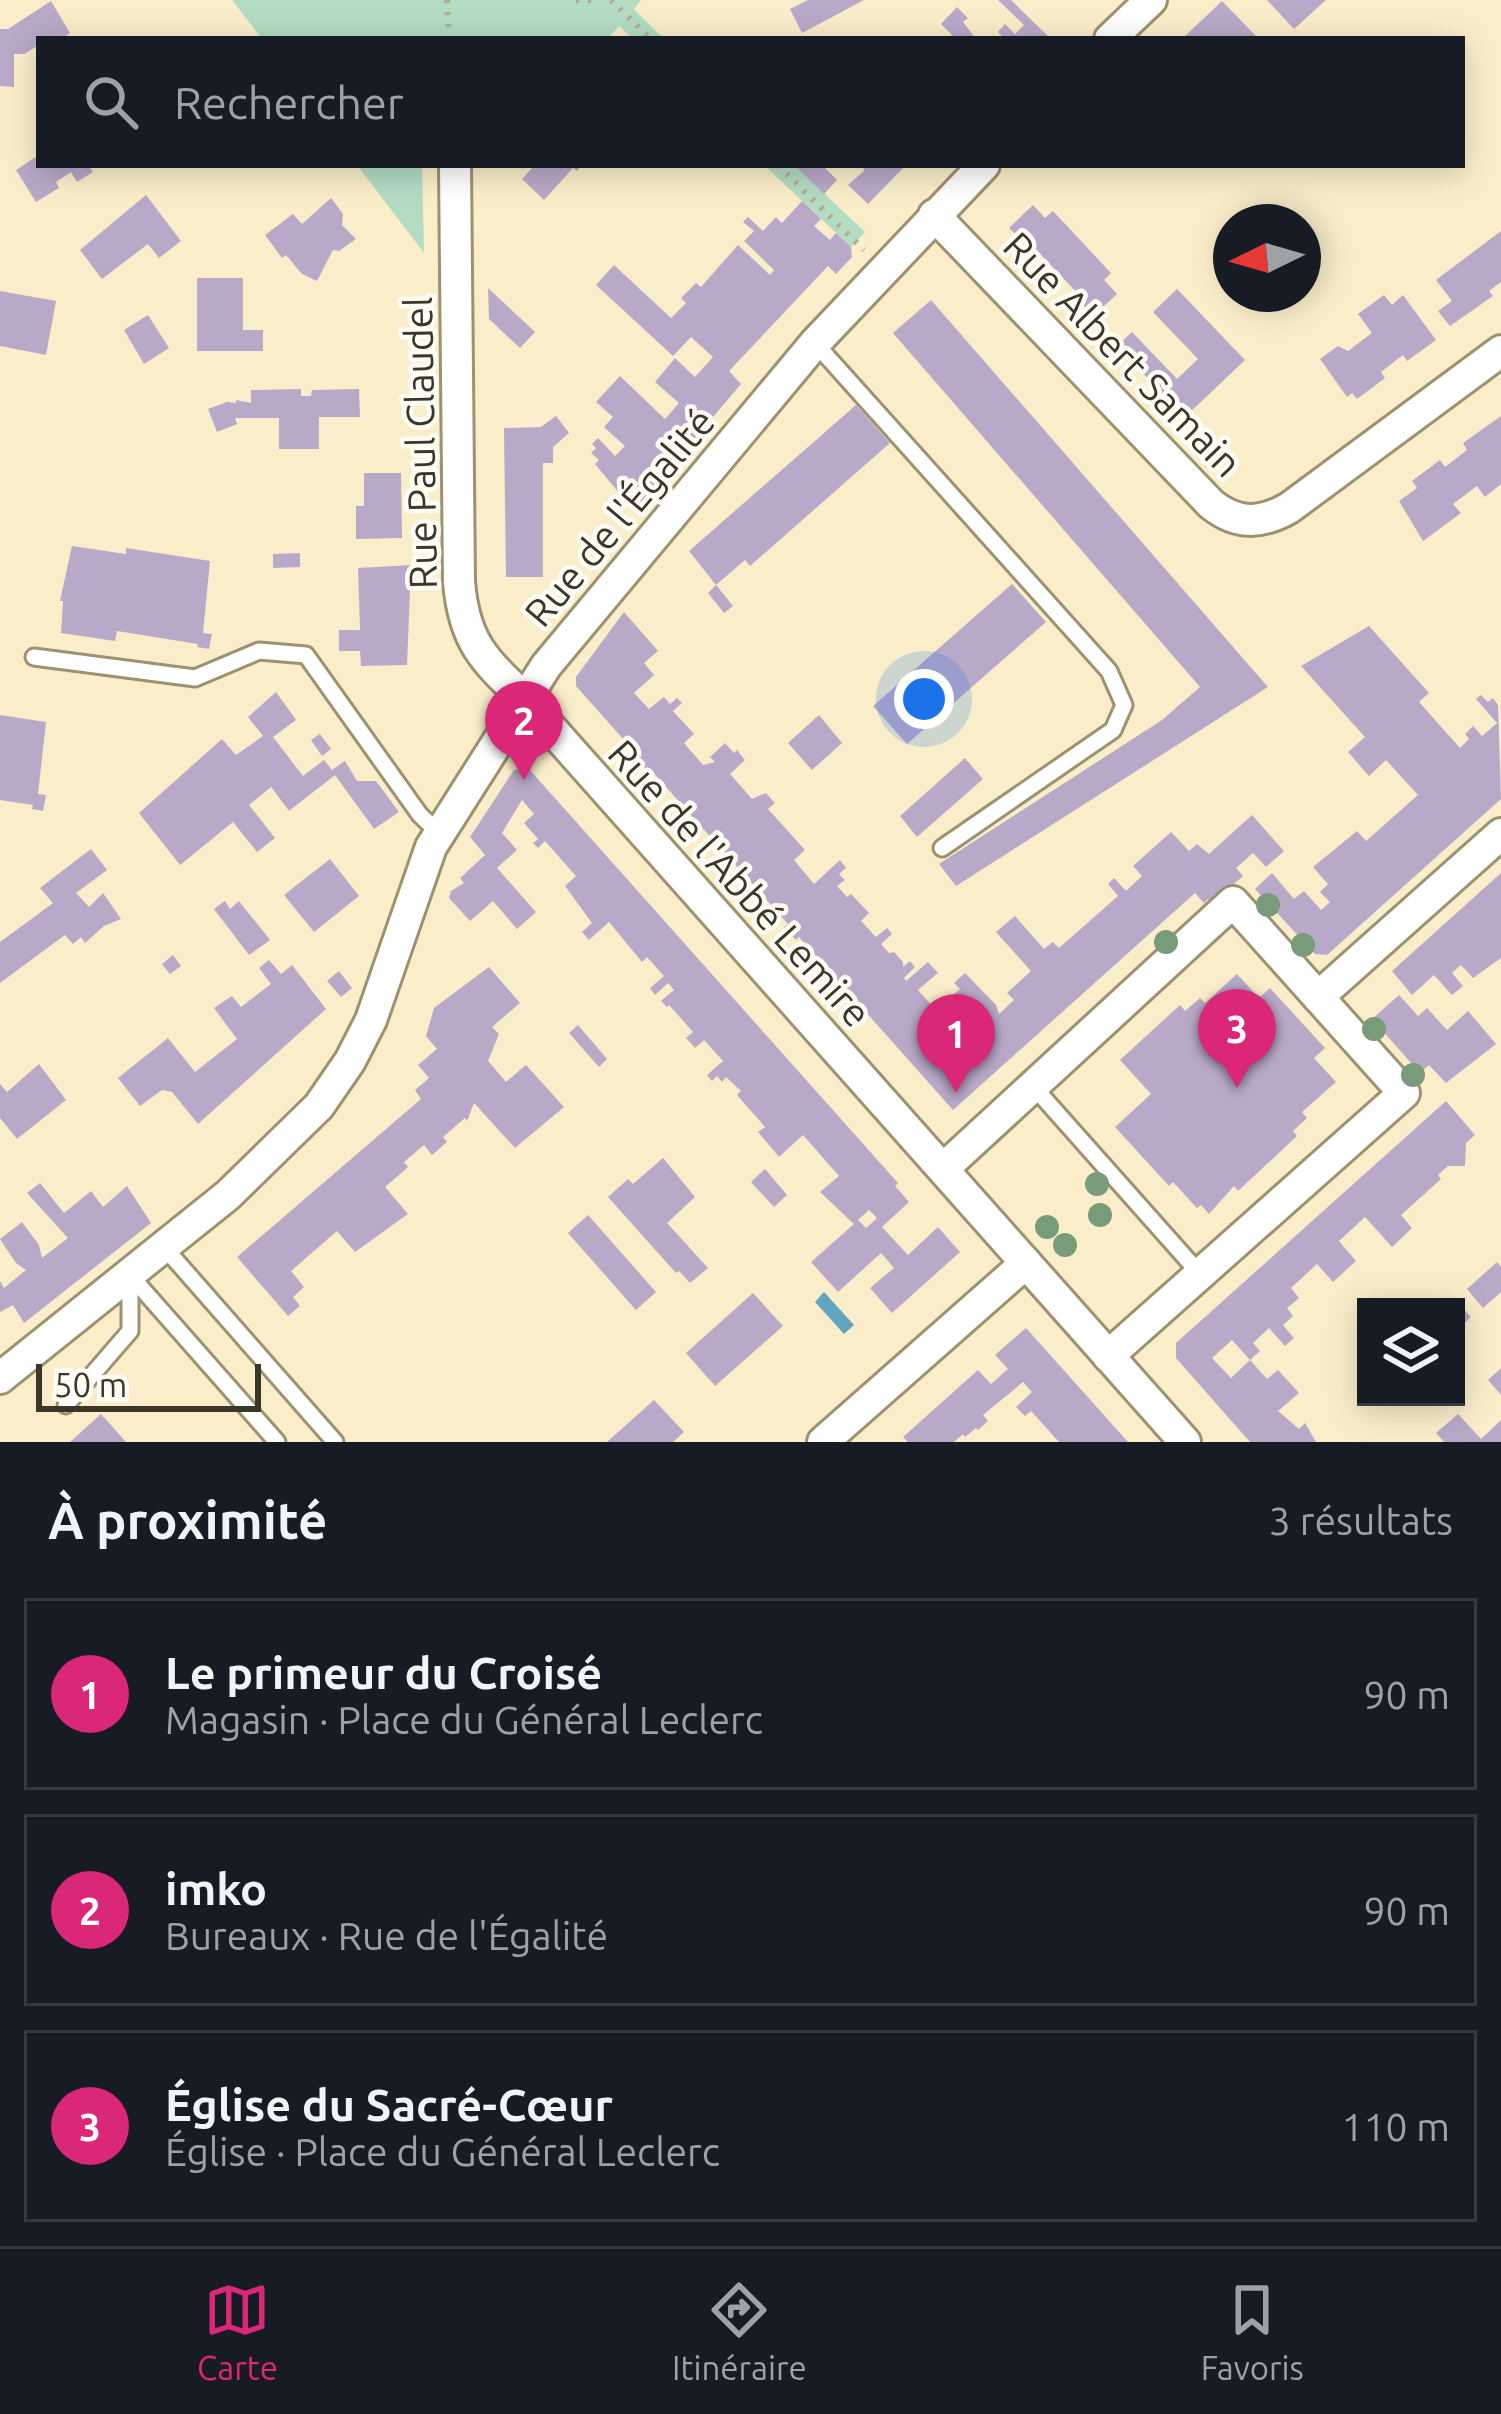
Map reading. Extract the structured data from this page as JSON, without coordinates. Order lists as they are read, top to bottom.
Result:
{
  "streets": {
    "street": [
      "Rue Albert Samain",
      "Rue Paul Claudel",
      "Rue de l'Égalité",
      "Rue de l'Abbé Lemire"
    ]
  },
  "crossings": [
    ["Rue Albert Samain", "Rue de l'Égalité"],
    ["Rue Paul Claudel", "Rue de l'Égalité"],
    ["Rue Paul Claudel", "Rue de l'Abbé Lemire"],
    ["Rue de l'Égalité", "Rue de l'Abbé Lemire"]
  ],
  "scale_bar": "50 m",
  "north": "left",
  "page": {
    "search": "Rechercher",
    "pins": ["2", "3", "1"],
    "scale": "50 m",
    "heading": ["À proximité", "3 résultats"],
    "list": [
      {
        "mark": "1",
        "name": "Le primeur du Croisé",
        "note": "Magasin · Place du Général Leclerc",
        "value": "90 m"
      },
      {
        "mark": "2",
        "name": "imko",
        "note": "Bureaux · Rue de l'Égalité",
        "value": "90 m"
      },
      {
        "mark": "3",
        "name": "Église du Sacré-Cœur",
        "note": "Église · Place du Général Leclerc",
        "value": "110 m"
      }
    ],
    "nav": ["Carte", "Itinéraire", "Favoris"]
  }
}
